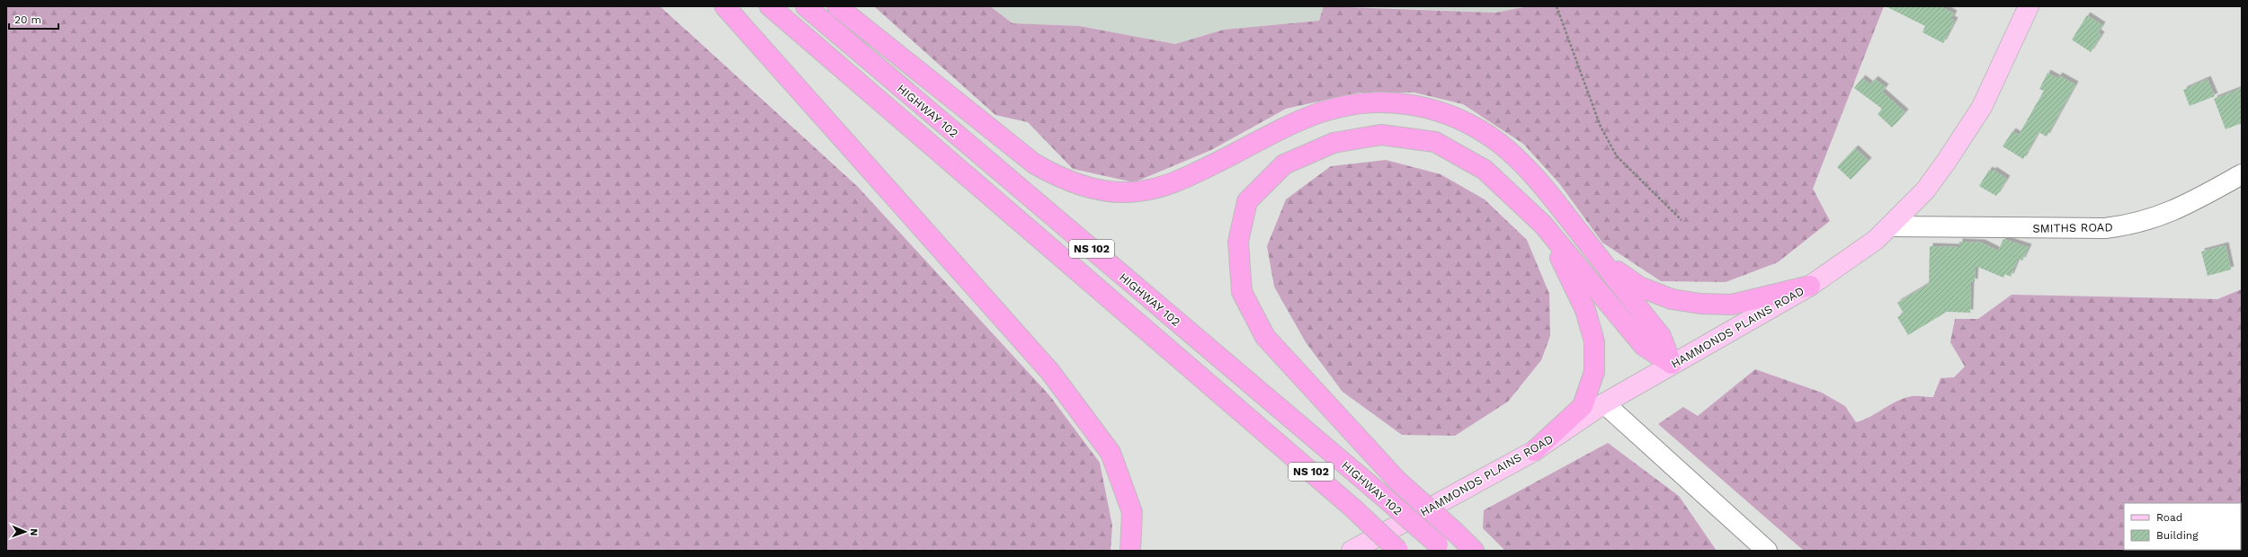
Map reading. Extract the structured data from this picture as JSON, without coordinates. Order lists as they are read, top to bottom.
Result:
{
  "streets": {
    "highway": ["HIGHWAY 102", "NS 102"],
    "main road": ["HAMMONDS PLAINS ROAD"],
    "street": ["SMITHS ROAD"]
  },
  "crossings": [
    ["SMITHS ROAD", "HAMMONDS PLAINS ROAD"]
  ],
  "legend": ["Road", "Building"],
  "scale_bar": "20 m",
  "north": "right"
}
